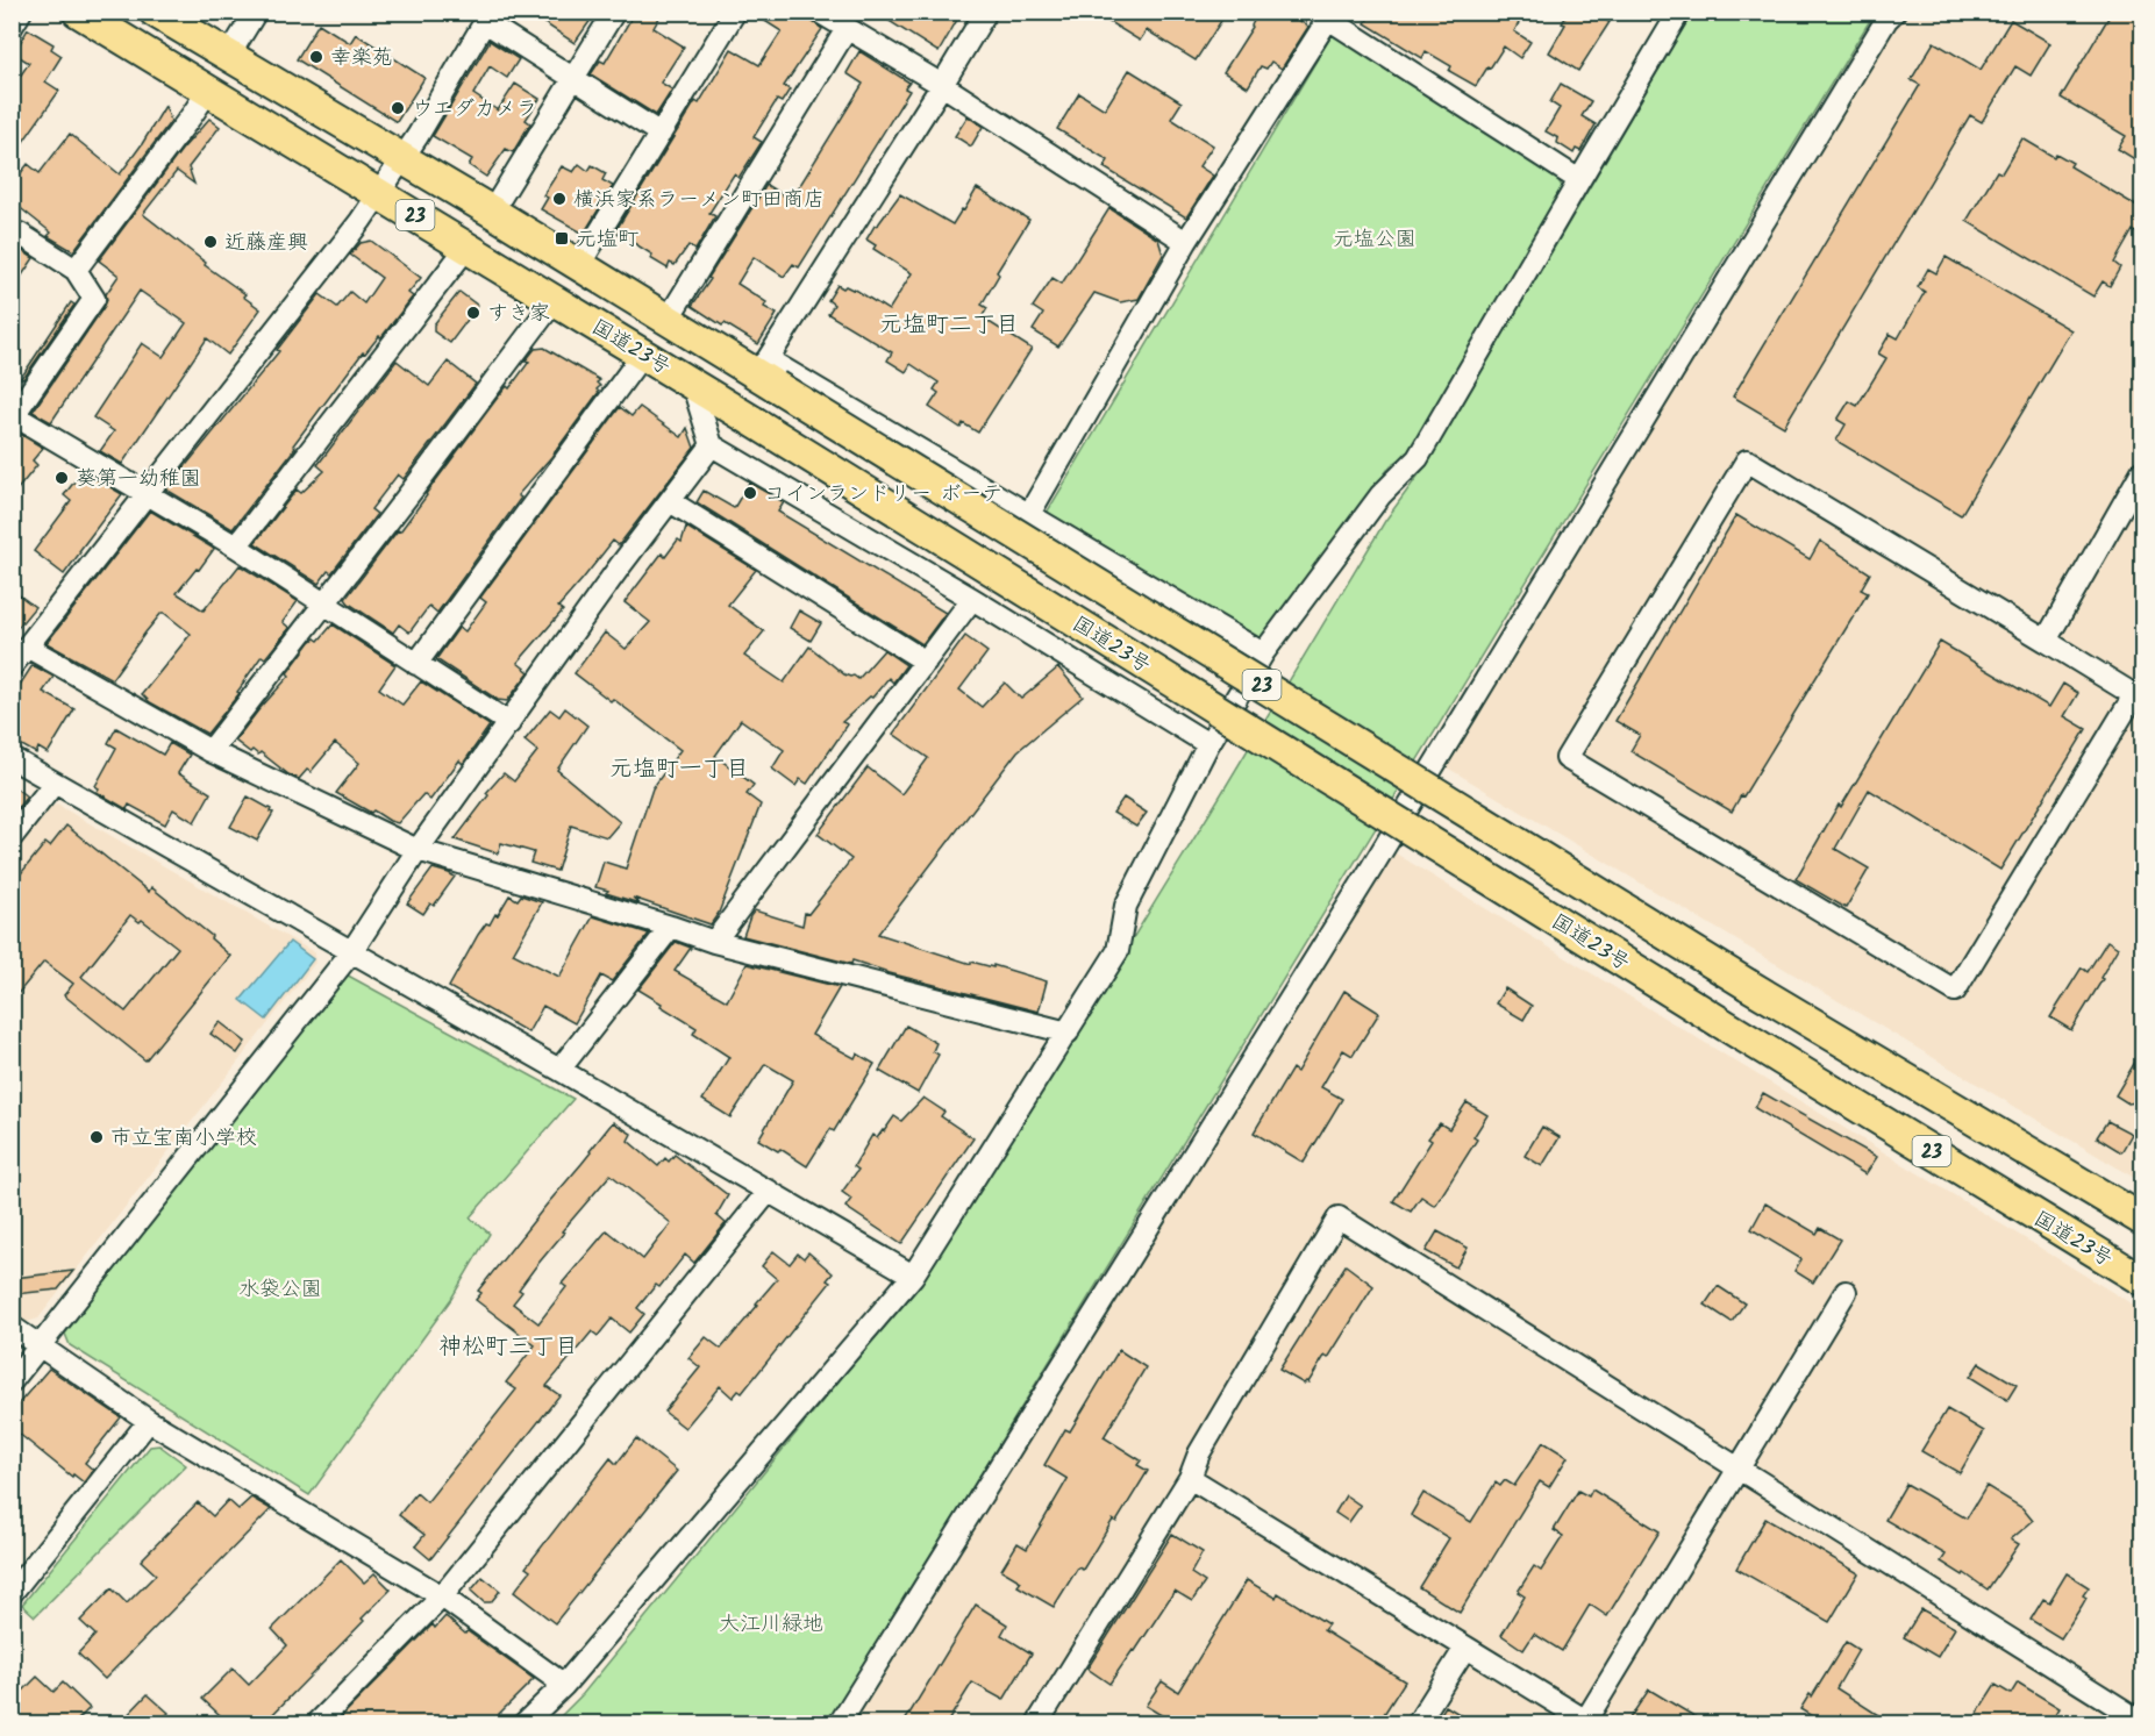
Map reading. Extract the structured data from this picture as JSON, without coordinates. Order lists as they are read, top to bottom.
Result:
{
  "streets": {
    "highway": ["23", "国道23号"]
  },
  "districts": ["元塩町二丁目", "元塩町一丁目", "神松町三丁目"],
  "parks": ["元塩公園", "水袋公園", "大江川緑地"],
  "places": {
    "other": [
      "幸楽苑",
      "ウエダカメラ",
      "横浜家系ラーメン町田商店",
      "近藤産興",
      "すき家",
      "葵第一幼稚園",
      "コインランドリー ボーテ",
      "市立宝南小学校"
    ],
    "transit": ["元塩町"]
  }
}
